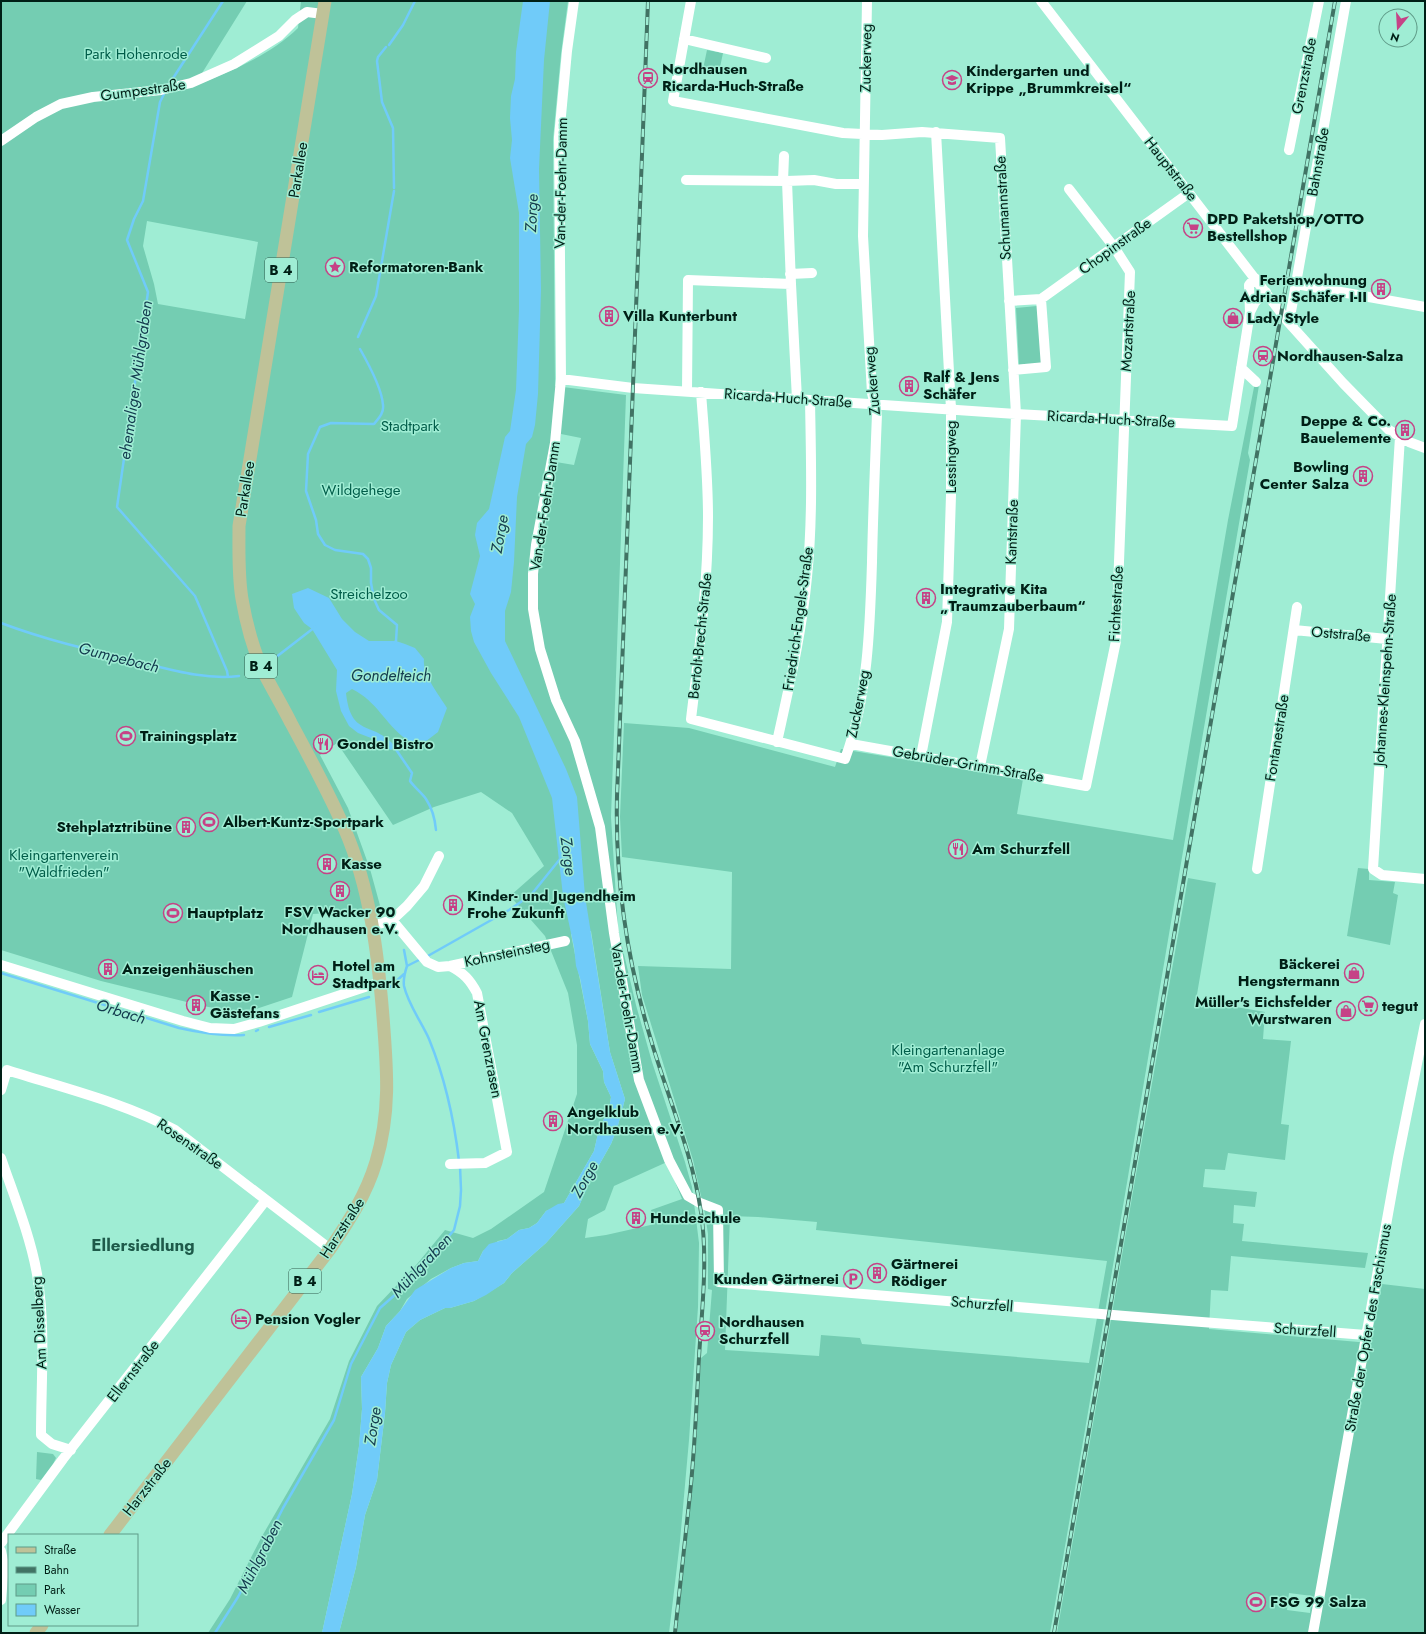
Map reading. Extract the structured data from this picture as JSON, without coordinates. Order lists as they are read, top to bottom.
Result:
{
  "streets": {
    "main road": ["Parkallee", "B 4", "Harzstraße"],
    "street": [
      "Zuckerweg",
      "Grenzstraße",
      "Gumpestraße",
      "Bahnstraße",
      "Hauptstraße",
      "Van-der-Foehr-Damm",
      "Schumannstraße",
      "Chopinstraße",
      "Mozartstraße",
      "Ricarda-Huch-Straße",
      "Lessingweg",
      "Kantstraße",
      "Fichtestraße",
      "Friedrich-Engels-Straße",
      "Oststraße",
      "Bertolt-Brecht-Straße",
      "Johannes-Kleinspehn-Straße",
      "Fontanestraße",
      "Gebrüder-Grimm-Straße",
      "Kohnsteinsteg",
      "Am Grenzrasen",
      "Rosenstraße",
      "Schurzfell",
      "Am Disselberg",
      "Straße der Opfer des Faschismus",
      "Ellernstraße"
    ]
  },
  "crossings": [
    ["Zuckerweg", "Schumannstraße"],
    ["Zuckerweg", "Ricarda-Huch-Straße"],
    ["Zuckerweg", "Bertolt-Brecht-Straße"],
    ["Zuckerweg", "Gebrüder-Grimm-Straße"],
    ["Gumpestraße", "Parkallee"],
    ["Bahnstraße", "Hauptstraße"],
    ["Hauptstraße", "Chopinstraße"],
    ["Hauptstraße", "Johannes-Kleinspehn-Straße"],
    ["Parkallee", "Harzstraße"],
    ["Van-der-Foehr-Damm", "Ricarda-Huch-Straße"],
    ["Van-der-Foehr-Damm", "Schurzfell"],
    ["Schumannstraße", "Ricarda-Huch-Straße"],
    ["Schumannstraße", "Lessingweg"],
    ["Schumannstraße", "Kantstraße"],
    ["Chopinstraße", "Mozartstraße"],
    ["Mozartstraße", "Ricarda-Huch-Straße"],
    ["Mozartstraße", "Fichtestraße"],
    ["Ricarda-Huch-Straße", "Lessingweg"],
    ["Ricarda-Huch-Straße", "Kantstraße"],
    ["Ricarda-Huch-Straße", "Fichtestraße"],
    ["Ricarda-Huch-Straße", "Friedrich-Engels-Straße"],
    ["Ricarda-Huch-Straße", "Bertolt-Brecht-Straße"],
    ["Lessingweg", "Gebrüder-Grimm-Straße"],
    ["Kantstraße", "Gebrüder-Grimm-Straße"],
    ["Fichtestraße", "Gebrüder-Grimm-Straße"],
    ["Friedrich-Engels-Straße", "Bertolt-Brecht-Straße"],
    ["Oststraße", "Johannes-Kleinspehn-Straße"],
    ["Oststraße", "Fontanestraße"],
    ["Kohnsteinsteg", "Am Grenzrasen"],
    ["Rosenstraße", "Harzstraße"],
    ["Rosenstraße", "Ellernstraße"],
    ["Schurzfell", "Straße der Opfer des Faschismus"],
    ["Am Disselberg", "Ellernstraße"]
  ],
  "districts": ["Ellersiedlung"],
  "water": [
    "Zorge",
    "ehemaliger Mühlgraben",
    "Gumpebach",
    "Gondelteich",
    "Orbach",
    "Mühlgraben"
  ],
  "parks": [
    "Park Hohenrode",
    "Stadtpark",
    "Wildgehege",
    "Streichelzoo",
    "Kleingartenverein \"Waldfrieden\"",
    "Kleingartenanlage \"Am Schurzfell\""
  ],
  "places": {
    "station": ["Nordhausen Ricarda-Huch-Straße", "Nordhausen-Salza", "Nordhausen Schurzfell"],
    "school or university": ["Kindergarten und Krippe „Brummkreisel“"],
    "supermarket": ["DPD Paketshop/OTTO Bestellshop", "tegut"],
    "place": ["Reformatoren-Bank"],
    "building": [
      "Ferienwohnung Adrian Schäfer I-II",
      "Villa Kunterbunt",
      "Ralf & Jens Schäfer",
      "Deppe & Co. Bauelemente",
      "Bowling Center Salza",
      "Integrative Kita „Traumzauberbaum“",
      "Stehplatztribüne",
      "Kasse",
      "FSV Wacker 90 Nordhausen e.V.",
      "Kinder- und Jugendheim Frohe Zukunft",
      "Anzeigenhäuschen",
      "Kasse - Gästefans",
      "Angelklub Nordhausen e.V.",
      "Hundeschule",
      "Gärtnerei Rödiger"
    ],
    "shop": ["Lady Style", "Bäckerei Hengstermann", "Müller's Eichsfelder Wurstwaren"],
    "sports": [
      "Trainingsplatz",
      "Albert-Kuntz-Sportpark",
      "Hauptplatz",
      "FSG 99 Salza"
    ],
    "restaurant": ["Gondel Bistro", "Am Schurzfell"],
    "hotel": ["Hotel am Stadtpark", "Pension Vogler"],
    "parking": ["Kunden Gärtnerei"]
  },
  "legend": [
    "Straße",
    "Bahn",
    "Park",
    "Wasser"
  ],
  "north": "bottom"
}
